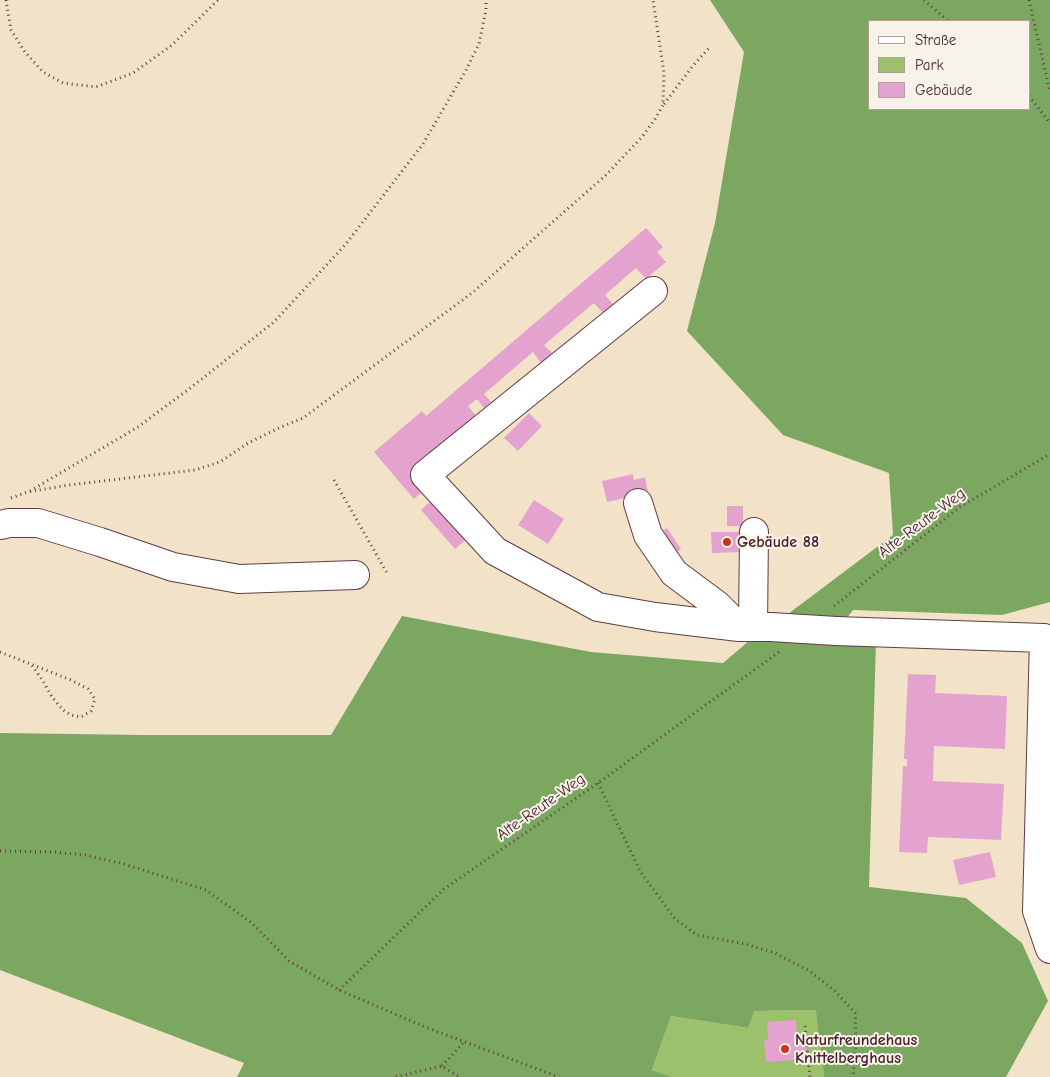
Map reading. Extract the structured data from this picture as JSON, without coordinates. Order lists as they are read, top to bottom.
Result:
{
  "streets": {
    "path": ["Alte-Reute-Weg"]
  },
  "places": ["Gebäude 88", "Naturfreundehaus Knittelberghaus"],
  "legend": ["Straße", "Park", "Gebäude"]
}
